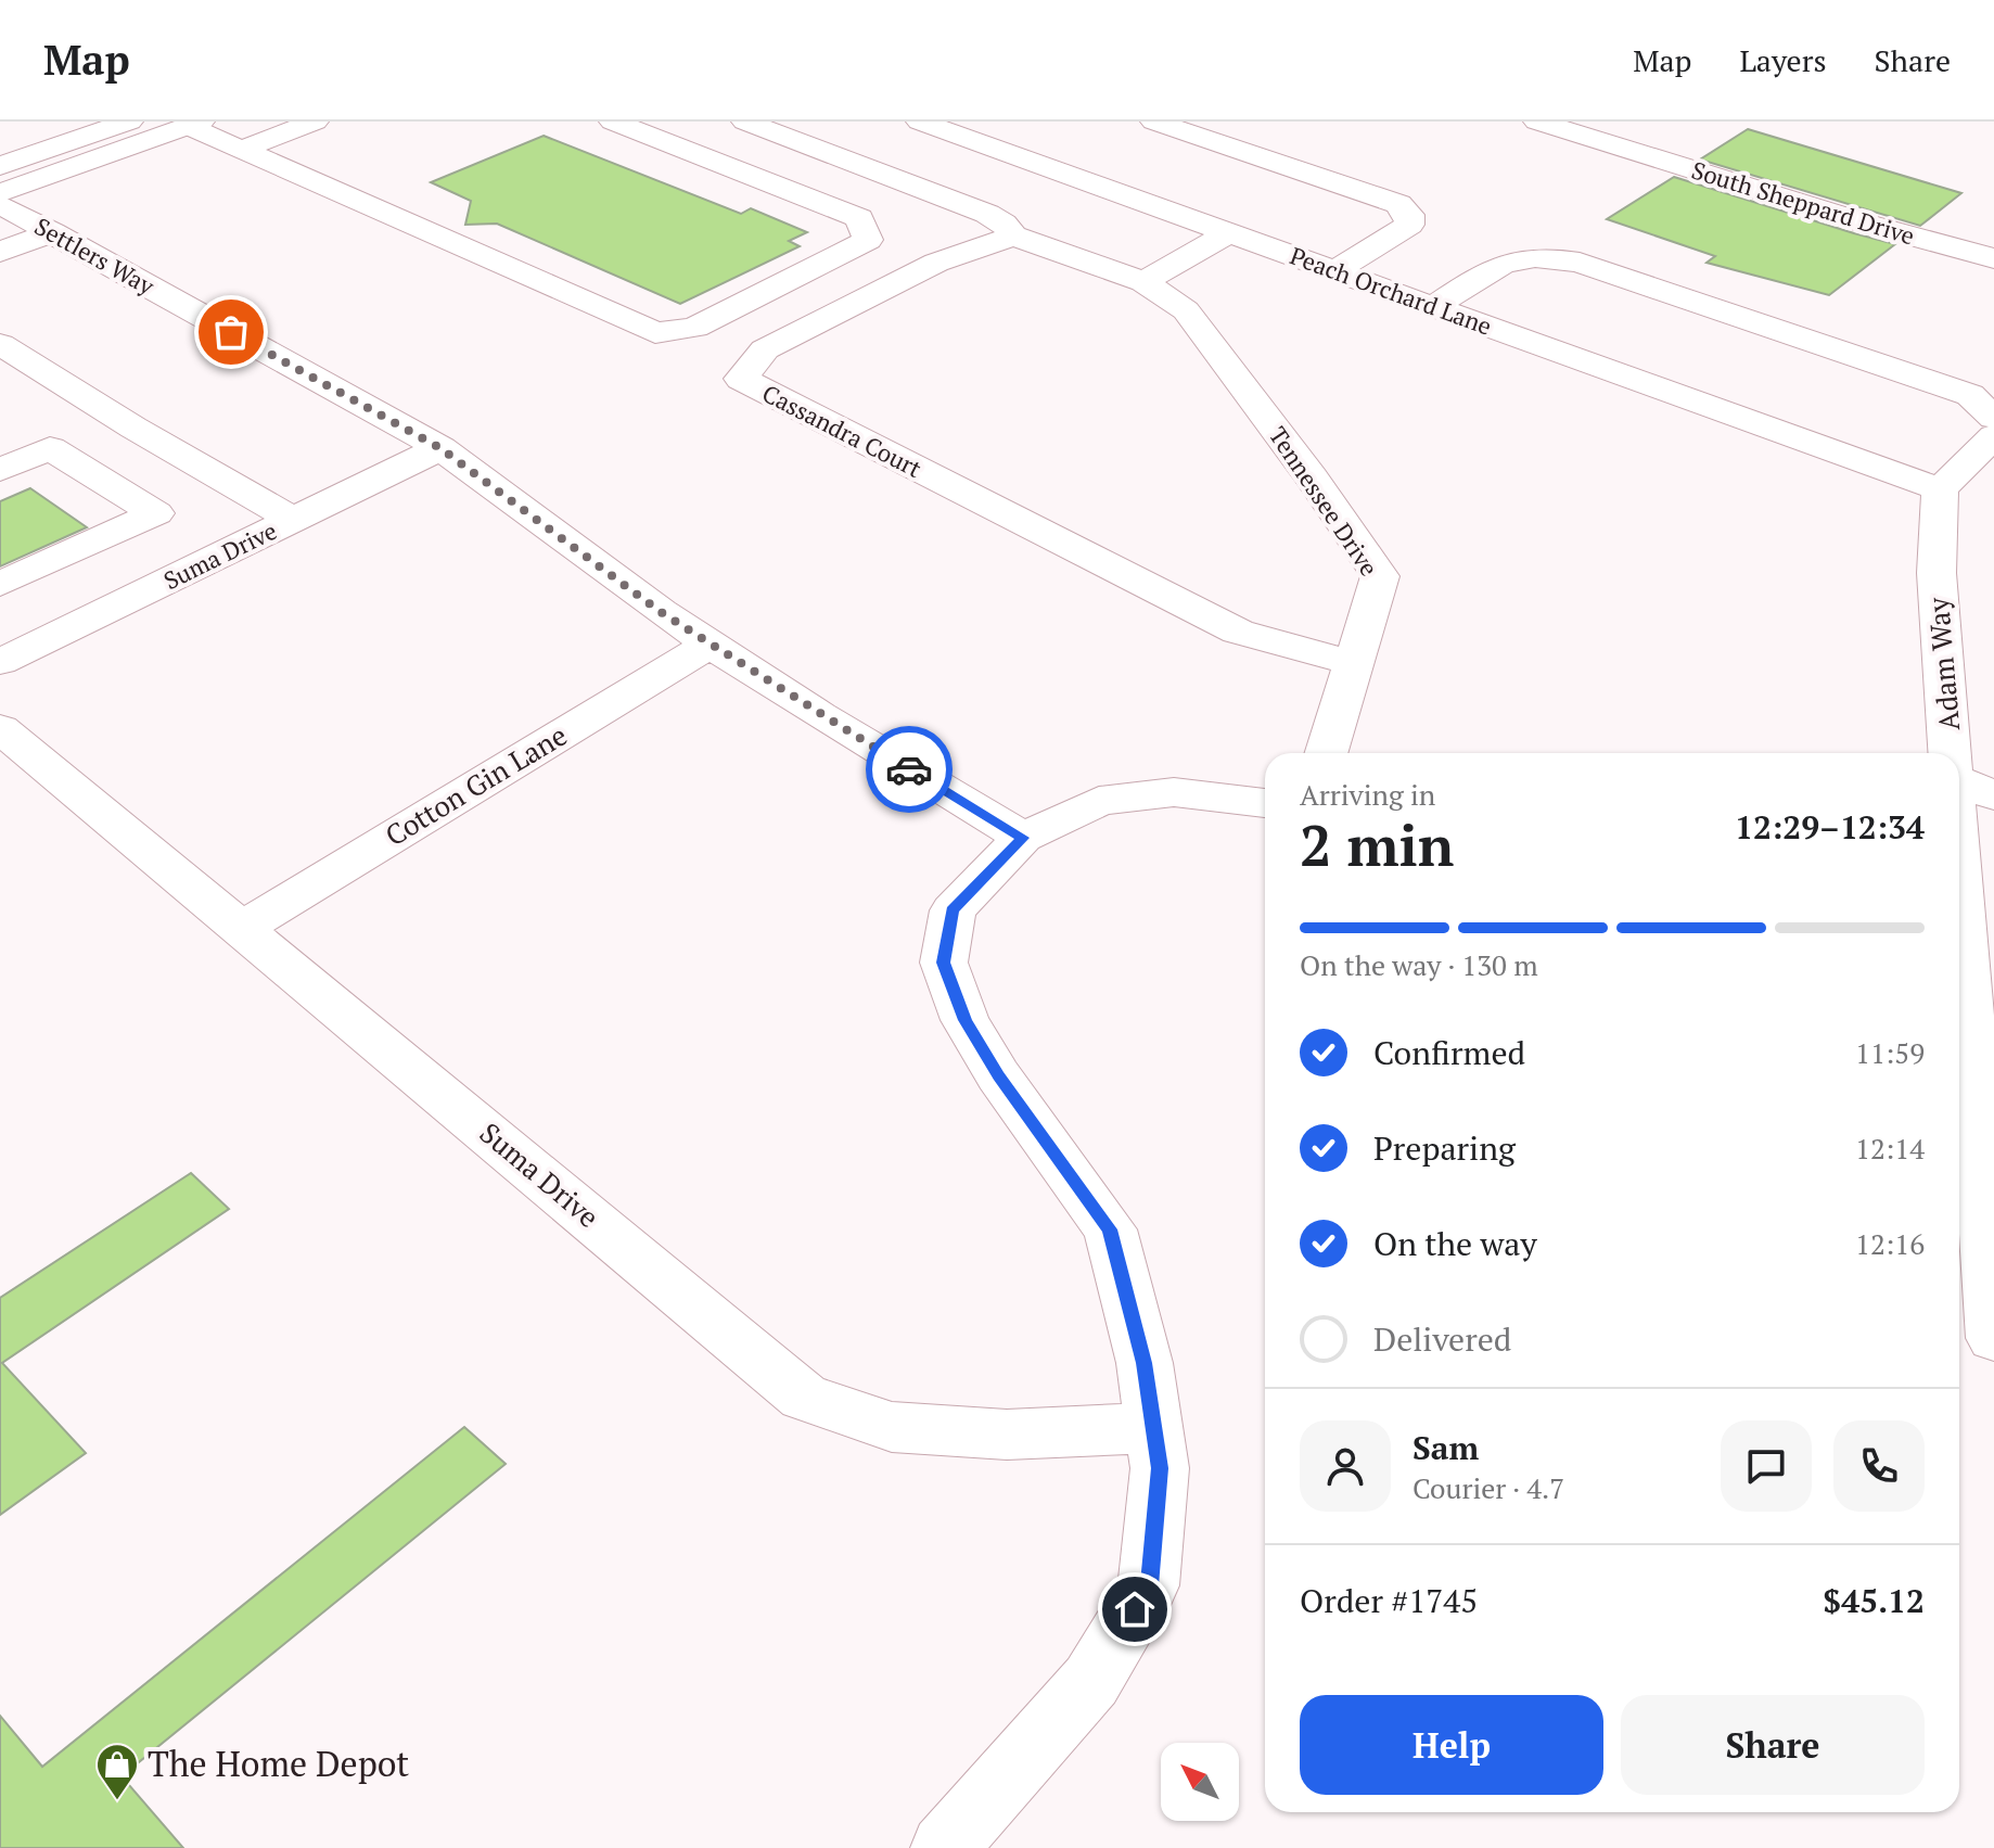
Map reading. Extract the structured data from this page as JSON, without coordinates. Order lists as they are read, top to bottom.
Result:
{
  "streets": {
    "main road": [
      "South Sheppard Drive",
      "Settlers Way",
      "Peach Orchard Lane",
      "Cassandra Court",
      "Tennessee Drive",
      "Suma Drive",
      "Adam Way",
      "Cotton Gin Lane"
    ]
  },
  "crossings": [
    ["Settlers Way", "Suma Drive"],
    ["Settlers Way", "Cotton Gin Lane"],
    ["Peach Orchard Lane", "Adam Way"],
    ["Cassandra Court", "Tennessee Drive"],
    ["Suma Drive", "Cotton Gin Lane"]
  ],
  "places": {
    "shop": ["The Home Depot"]
  },
  "north": "top left",
  "page": {
    "header": "Map",
    "nav": ["Map", "Layers", "Share"],
    "heading": ["2 min", "Arriving in", "12:29–12:34"],
    "panel": [
      "Sam",
      "Courier · 4.7",
      "Order #1745",
      "$45.12"
    ],
    "bar": "On the way · 130 m",
    "list": [
      ["Confirmed", "11:59"],
      ["Preparing", "12:14"],
      ["On the way", "12:16"],
      "Delivered"
    ],
    "buttons": ["Help", "Share"]
  }
}
